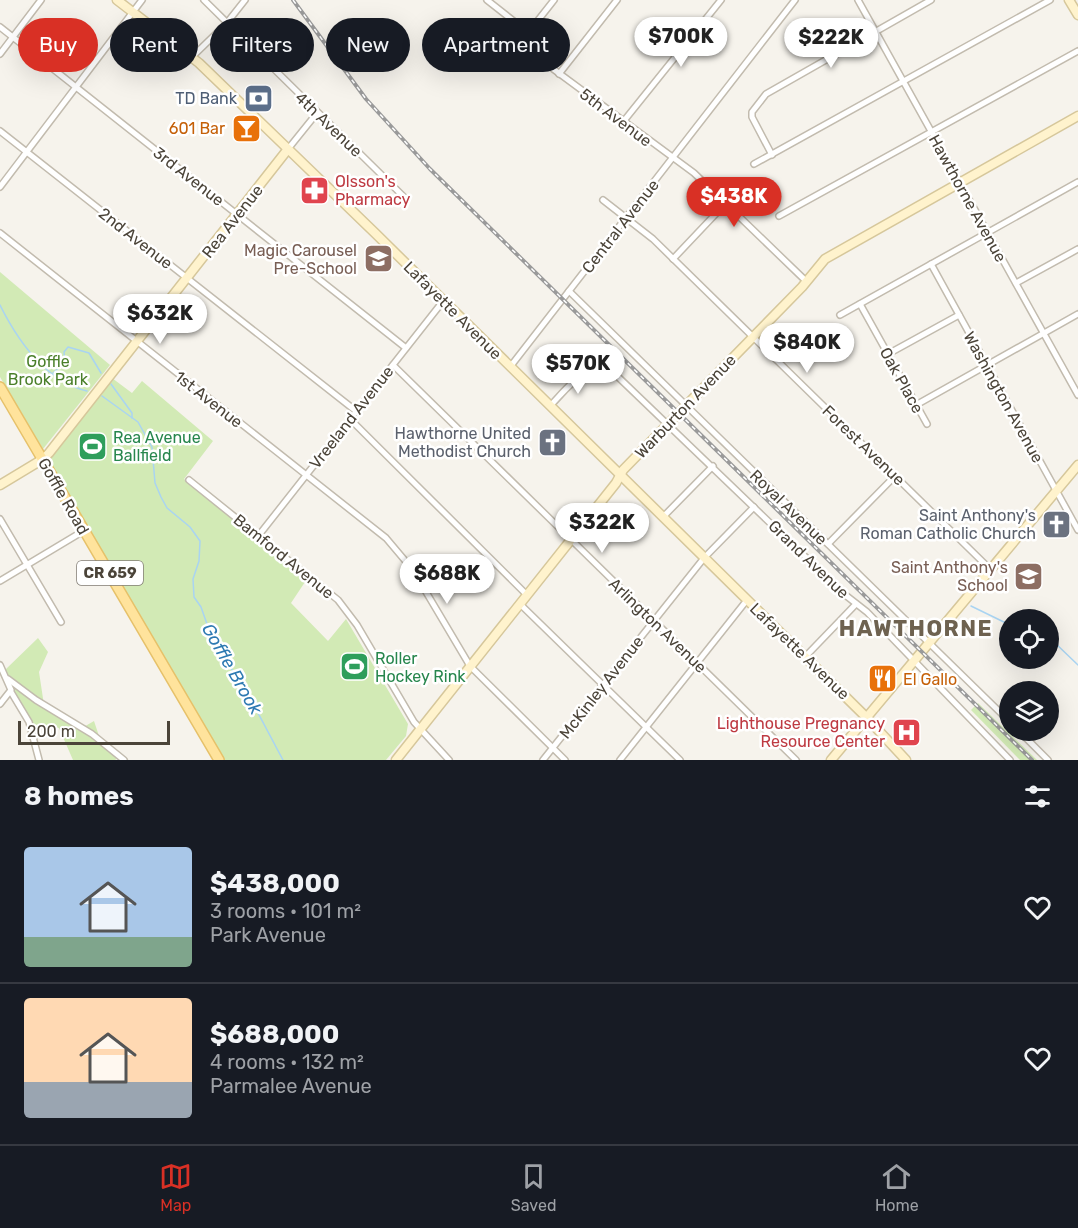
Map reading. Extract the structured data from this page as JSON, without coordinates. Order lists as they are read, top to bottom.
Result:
{
  "streets": {
    "main road": ["Goffle Road", "CR 659"],
    "street": [
      "5th Avenue",
      "4th Avenue",
      "3rd Avenue",
      "Hawthorne Avenue",
      "Rea Avenue",
      "Central Avenue",
      "2nd Avenue",
      "Lafayette Avenue",
      "Oak Place",
      "Washington Avenue",
      "1st Avenue",
      "Warburton Avenue",
      "Vreeland Avenue",
      "Forest Avenue",
      "Royal Avenue",
      "Bamford Avenue",
      "Grand Avenue",
      "Arlington Avenue",
      "McKinley Avenue"
    ]
  },
  "crossings": [
    ["5th Avenue", "Central Avenue"],
    ["5th Avenue", "Warburton Avenue"],
    ["4th Avenue", "Rea Avenue"],
    ["3rd Avenue", "Rea Avenue"],
    ["3rd Avenue", "Vreeland Avenue"],
    ["Hawthorne Avenue", "Warburton Avenue"],
    ["Rea Avenue", "2nd Avenue"],
    ["Rea Avenue", "Lafayette Avenue"],
    ["Rea Avenue", "1st Avenue"],
    ["Rea Avenue", "Goffle Road"],
    ["Central Avenue", "Lafayette Avenue"],
    ["Central Avenue", "Forest Avenue"],
    ["Central Avenue", "Royal Avenue"],
    ["2nd Avenue", "Vreeland Avenue"],
    ["Lafayette Avenue", "Warburton Avenue"],
    ["Lafayette Avenue", "Vreeland Avenue"],
    ["Lafayette Avenue", "Grand Avenue"],
    ["Lafayette Avenue", "McKinley Avenue"],
    ["1st Avenue", "Warburton Avenue"],
    ["1st Avenue", "Vreeland Avenue"],
    ["1st Avenue", "McKinley Avenue"],
    ["Warburton Avenue", "Forest Avenue"],
    ["Warburton Avenue", "Royal Avenue"],
    ["Warburton Avenue", "Bamford Avenue"],
    ["Warburton Avenue", "Grand Avenue"],
    ["Warburton Avenue", "Arlington Avenue"],
    ["Vreeland Avenue", "Bamford Avenue"],
    ["Vreeland Avenue", "Arlington Avenue"],
    ["Grand Avenue", "McKinley Avenue"],
    ["Arlington Avenue", "McKinley Avenue"]
  ],
  "districts": ["HAWTHORNE"],
  "water": ["Goffle Brook"],
  "parks": ["Goffle Brook Park"],
  "places": {
    "bank": ["TD Bank"],
    "bar": ["601 Bar"],
    "pharmacy": ["Olsson's Pharmacy"],
    "school or university": ["Magic Carousel Pre-School", "Saint Anthony's School"],
    "church": ["Hawthorne United Methodist Church", "Saint Anthony's Roman Catholic Church"],
    "sports": ["Rea Avenue Ballfield", "Roller Hockey Rink"],
    "restaurant": ["El Gallo"],
    "hospital": ["Lighthouse Pregnancy Resource Center"]
  },
  "scale_bar": "200 m",
  "page": {
    "price": [
      "$700K",
      "$222K",
      "$438K",
      "$632K",
      "$840K",
      "$570K",
      "$322K",
      "$688K"
    ],
    "chip": [
      "Buy",
      "Rent",
      "Filters",
      "New",
      "Apartment"
    ],
    "scale": "200 m",
    "heading": "8 homes",
    "list": [
      {
        "name": "$438,000",
        "note": "3 rooms · 101 m² · Park Avenue"
      },
      {
        "name": "$688,000",
        "note": "4 rooms · 132 m² · Parmalee Avenue"
      }
    ],
    "tabs": ["Map", "Saved", "Home"]
  }
}
